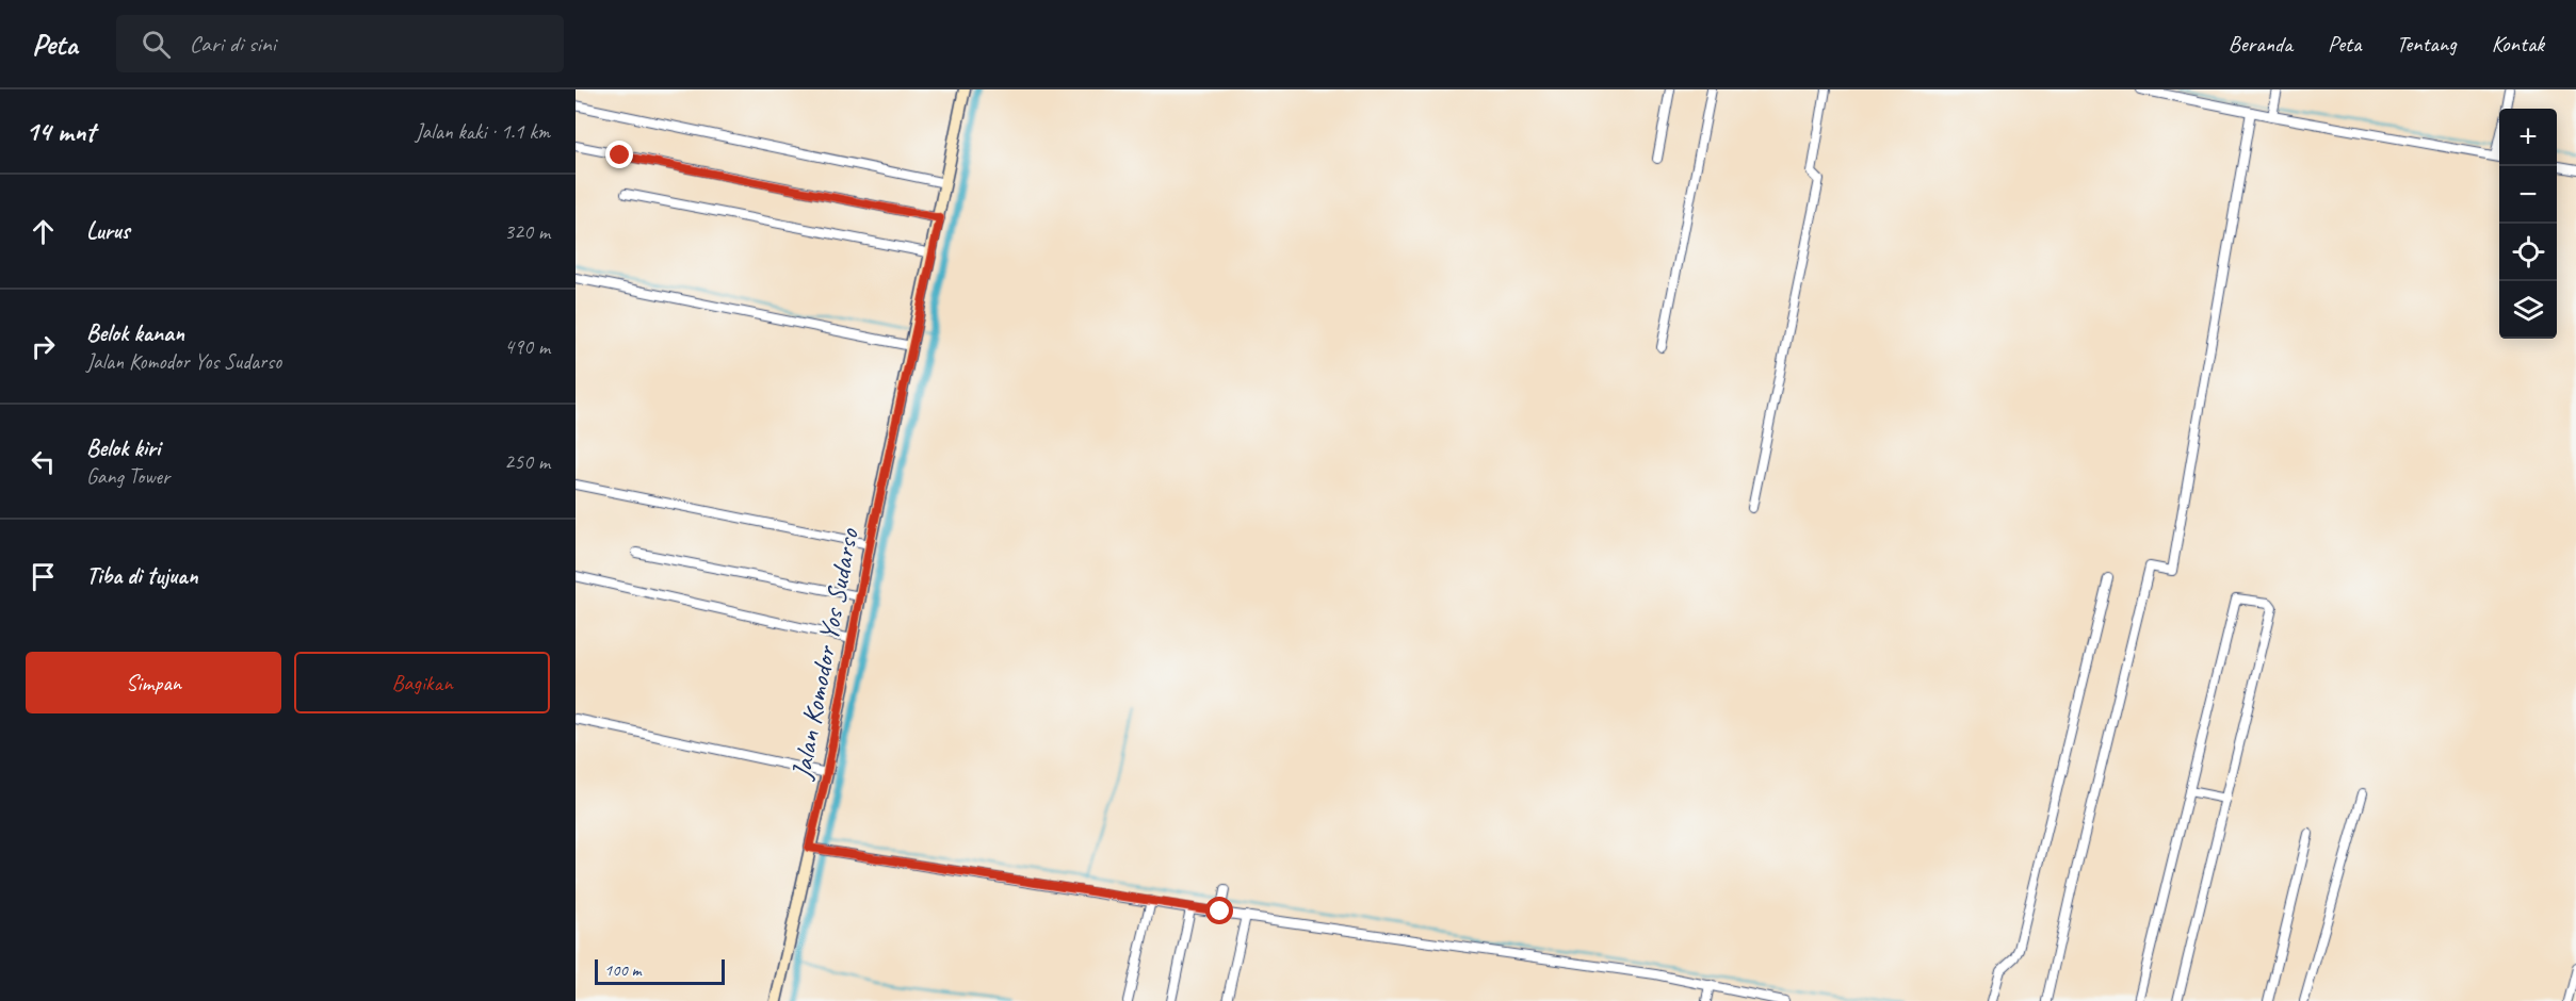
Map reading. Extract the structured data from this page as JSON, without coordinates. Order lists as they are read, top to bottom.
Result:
{
  "streets": {
    "street": ["Jalan Komodor Yos Sudarso"]
  },
  "scale_bar": "100 m",
  "page": {
    "header": "Peta",
    "search": "Cari di sini",
    "nav": [
      "Beranda",
      "Peta",
      "Tentang",
      "Kontak"
    ],
    "heading": ["14 mnt", "Jalan kaki · 1.1 km"],
    "map_buttons": ["+", "−"],
    "list": [
      ["Lurus", "320 m"],
      ["Belok kanan", "Jalan Komodor Yos Sudarso", "490 m"],
      ["Belok kiri", "Gang Tower", "250 m"],
      "Tiba di tujuan"
    ],
    "buttons": ["Simpan", "Bagikan"],
    "scale": "100 m"
  }
}
